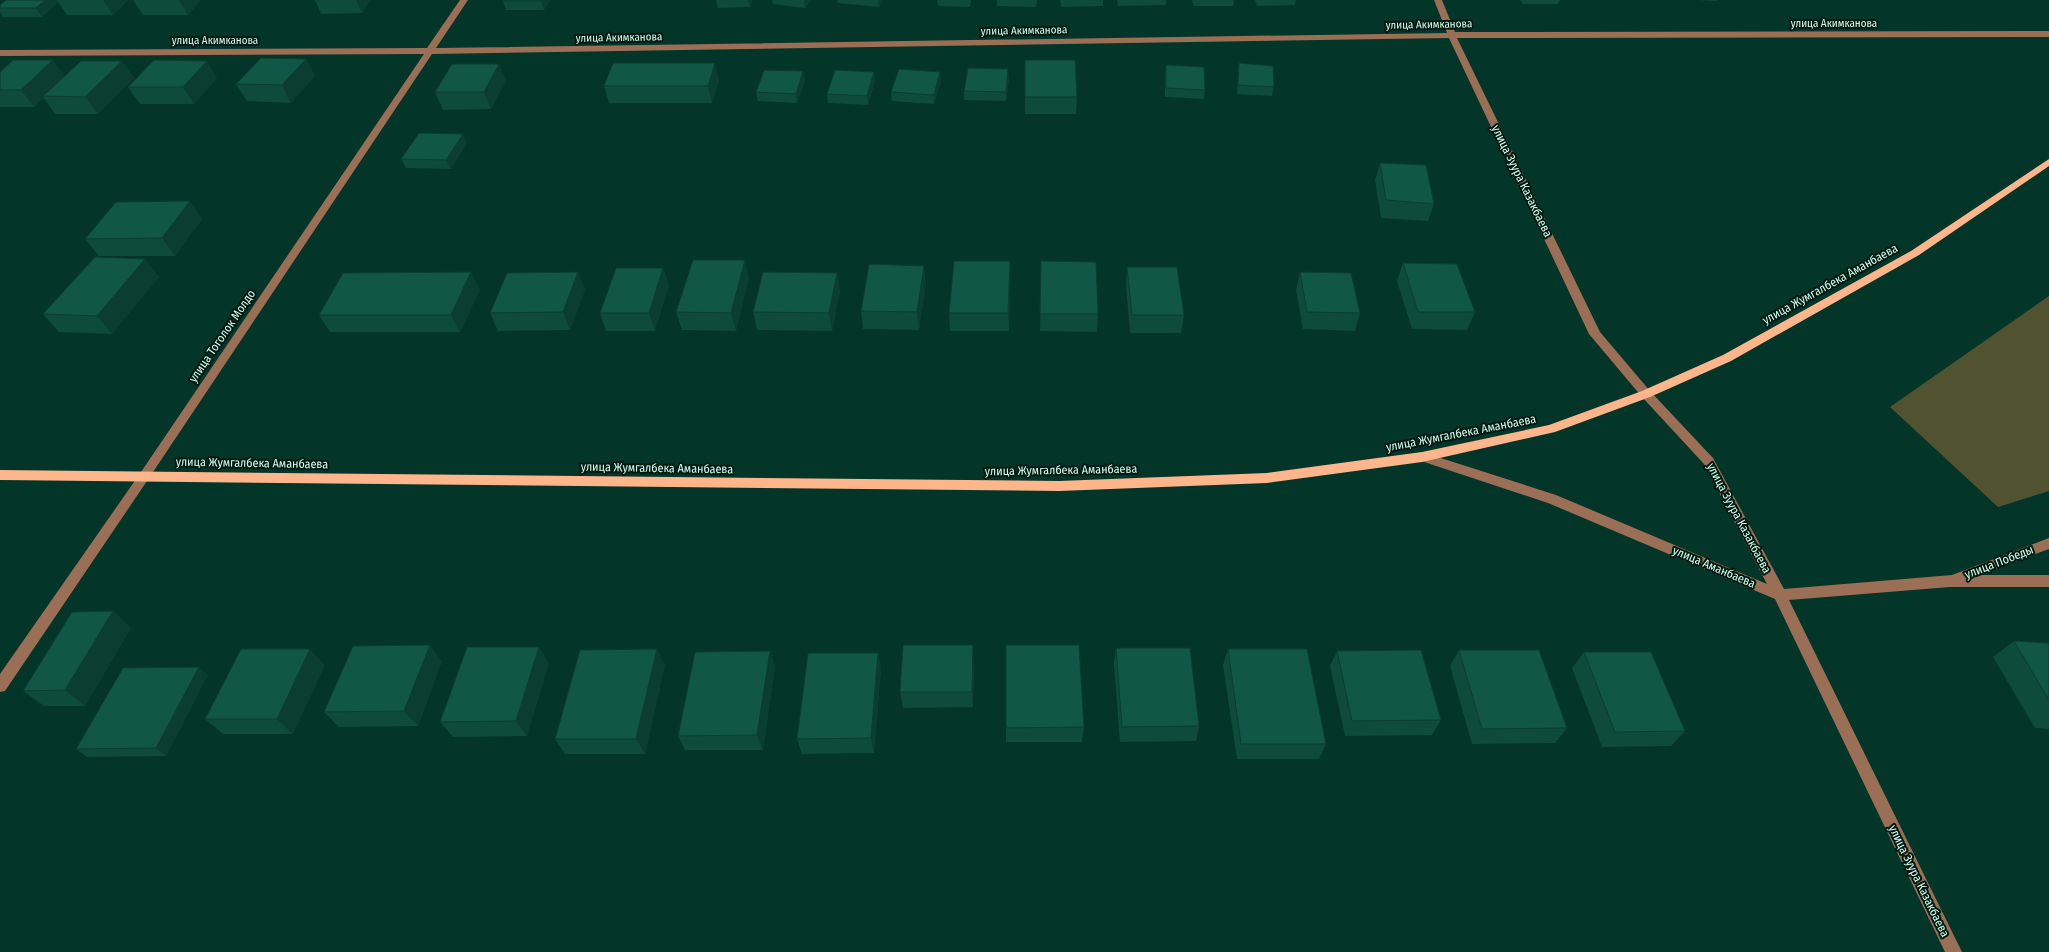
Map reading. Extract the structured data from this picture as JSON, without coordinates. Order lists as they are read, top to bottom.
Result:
{
  "streets": {
    "main road": ["улица Жумгалбека Аманбаева"],
    "street": [
      "улица Акимканова",
      "улица Зуура Казакбаева",
      "улица Тоголок Молдо",
      "улица Победы",
      "улица Аманбаева"
    ]
  },
  "crossings": [
    ["улица Акимканова", "улица Зуура Казакбаева"],
    ["улица Акимканова", "улица Тоголок Молдо"],
    ["улица Зуура Казакбаева", "улица Жумгалбека Аманбаева"],
    ["улица Зуура Казакбаева", "улица Аманбаева"],
    ["улица Жумгалбека Аманбаева", "улица Тоголок Молдо"],
    ["улица Жумгалбека Аманбаева", "улица Аманбаева"],
    ["улица Победы", "улица Аманбаева"]
  ]
}
